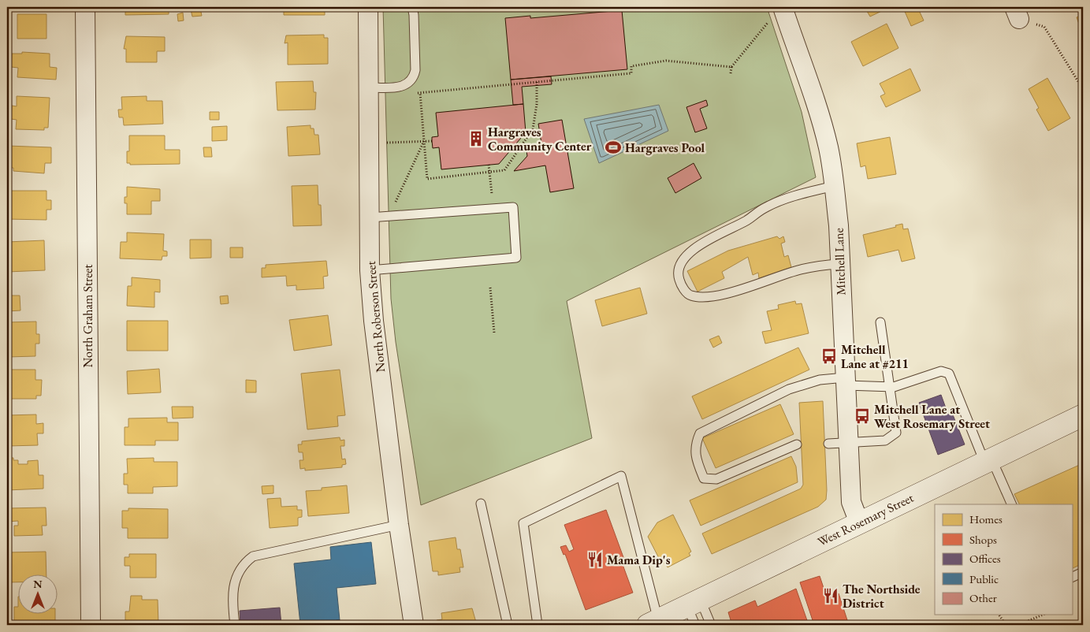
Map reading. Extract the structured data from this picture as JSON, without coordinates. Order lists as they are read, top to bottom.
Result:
{
  "streets": {
    "street": [
      "Mitchell Lane",
      "North Graham Street",
      "North Roberson Street",
      "West Rosemary Street"
    ]
  },
  "crossings": [
    ["Mitchell Lane", "West Rosemary Street"]
  ],
  "places": {
    "building": ["Hargraves Community Center"],
    "sports": ["Hargraves Pool"],
    "bus stop": ["Mitchell Lane at #211", "Mitchell Lane at West Rosemary Street"],
    "restaurant": ["Mama Dip's", "The Northside District"]
  },
  "legend": [
    "Homes",
    "Shops",
    "Offices",
    "Public",
    "Other"
  ],
  "north": "top"
}
